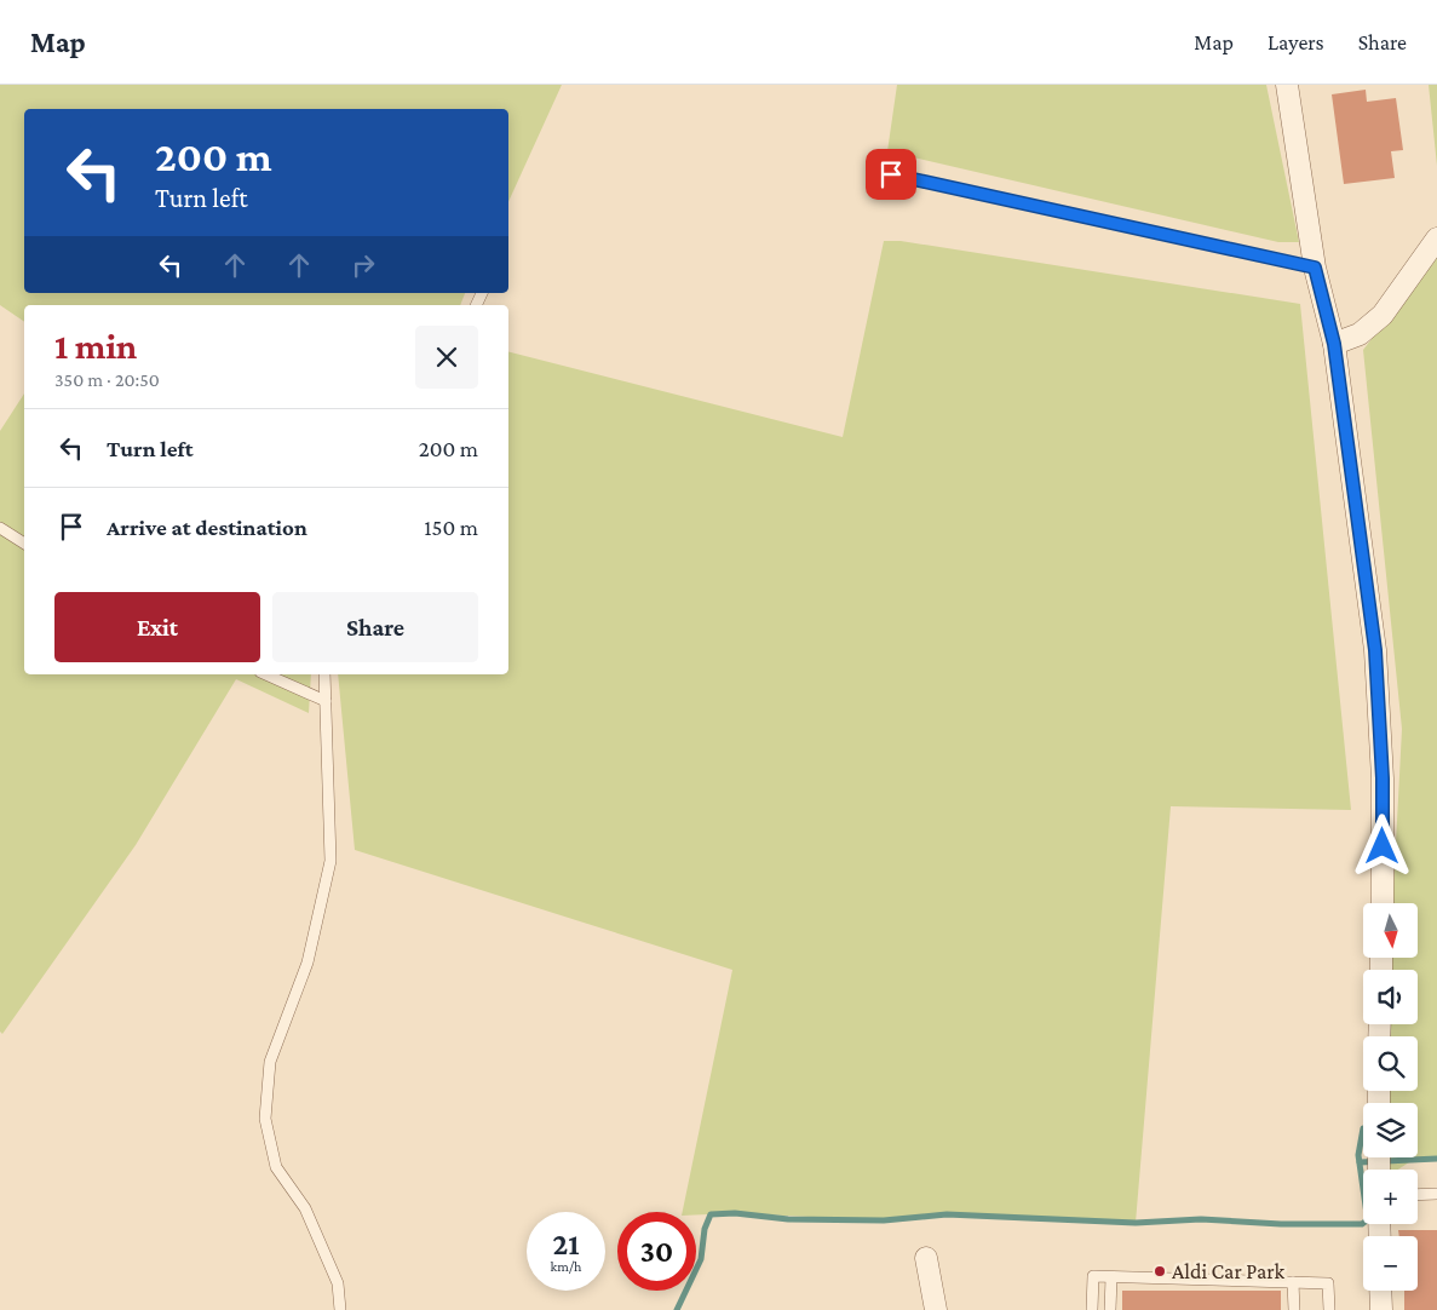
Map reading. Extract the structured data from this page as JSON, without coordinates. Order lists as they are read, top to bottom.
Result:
{
  "places": ["Aldi Car Park"],
  "north": "bottom",
  "page": {
    "header": "Map",
    "nav": ["Map", "Layers", "Share"],
    "turn": ["200 m", "Turn left"],
    "heading": ["1 min", "350 m · 20:50"],
    "list": [
      {
        "name": "Turn left",
        "value": "200 m"
      },
      {
        "name": "Arrive at destination",
        "value": "150 m"
      }
    ],
    "buttons": ["Exit", "Share"],
    "map_buttons": ["+", "−"],
    "speed": "21 km/h",
    "limit": "30"
  }
}
